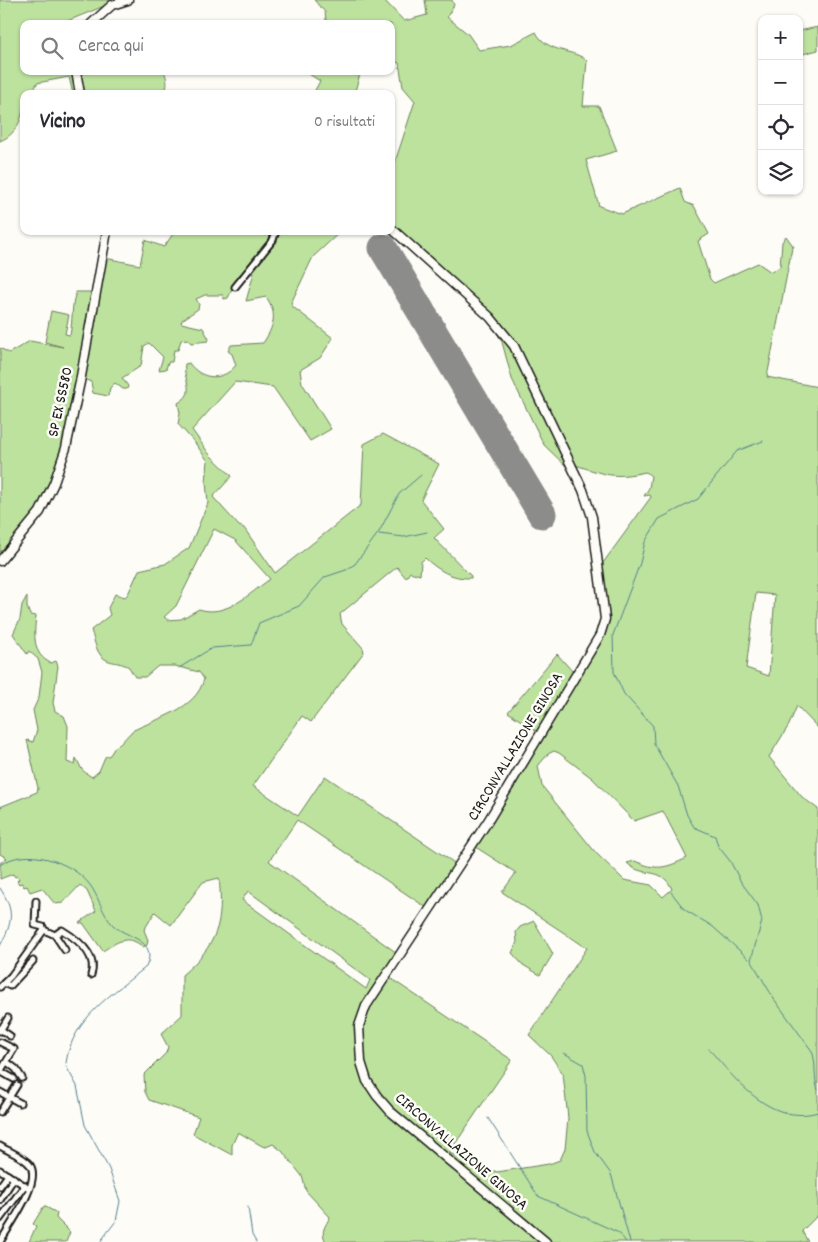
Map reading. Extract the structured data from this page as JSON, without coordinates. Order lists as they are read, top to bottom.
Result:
{
  "streets": {
    "main road": ["SP EX SS580", "CIRCONVALLAZIONE GINOSA"]
  },
  "page": {
    "map_buttons": ["+", "−"],
    "search": "Cerca qui",
    "heading": ["Vicino", "0 risultati"]
  }
}
